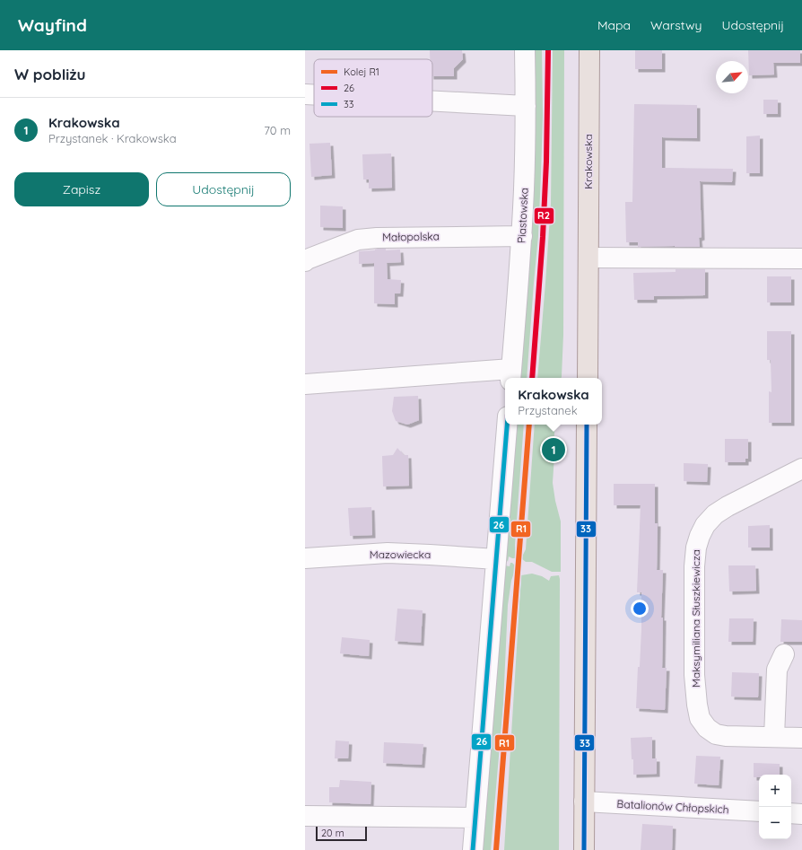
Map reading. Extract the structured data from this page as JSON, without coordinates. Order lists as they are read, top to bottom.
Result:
{
  "streets": {
    "main road": ["Krakowska"],
    "street": [
      "Piastowska",
      "Małopolska",
      "Mazowiecka",
      "Maksymiliana Słuszkiewicza",
      "Batalionów Chłopskich"
    ]
  },
  "crossings": [
    ["Piastowska", "Małopolska"]
  ],
  "lines": [
    "transit line R2",
    "rail line R1",
    "transit line 26",
    "transit line 33"
  ],
  "legend": ["Kolej R1", "26", "33"],
  "scale_bar": "20 m",
  "north": "top right",
  "page": {
    "header": "Wayfind",
    "nav": ["Mapa", "Warstwy", "Udostępnij"],
    "heading": "W pobliżu",
    "list": [
      {
        "mark": "1",
        "name": "Krakowska",
        "note": "Przystanek · Krakowska",
        "value": "70 m"
      }
    ],
    "buttons": ["Zapisz", "Udostępnij"],
    "popup": ["Krakowska", "Przystanek"],
    "pins": "1",
    "map_buttons": ["+", "−"],
    "scale": "20 m"
  }
}
